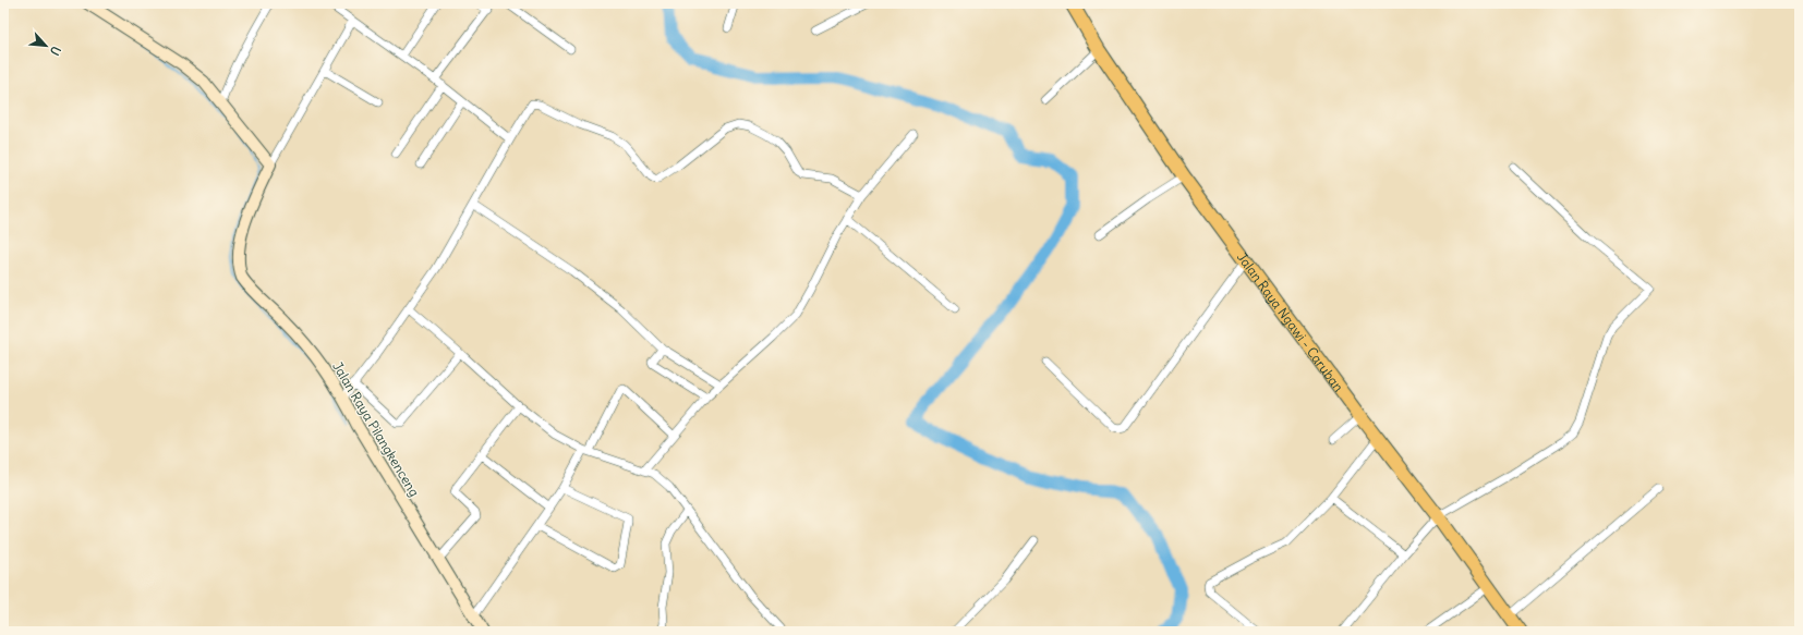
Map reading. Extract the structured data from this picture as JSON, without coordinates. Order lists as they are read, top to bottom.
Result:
{
  "streets": {
    "highway": ["Jalan Raya Ngawi - Caruban"],
    "main road": ["Jalan Raya Pilangkenceng"]
  },
  "north": "bottom right"
}
